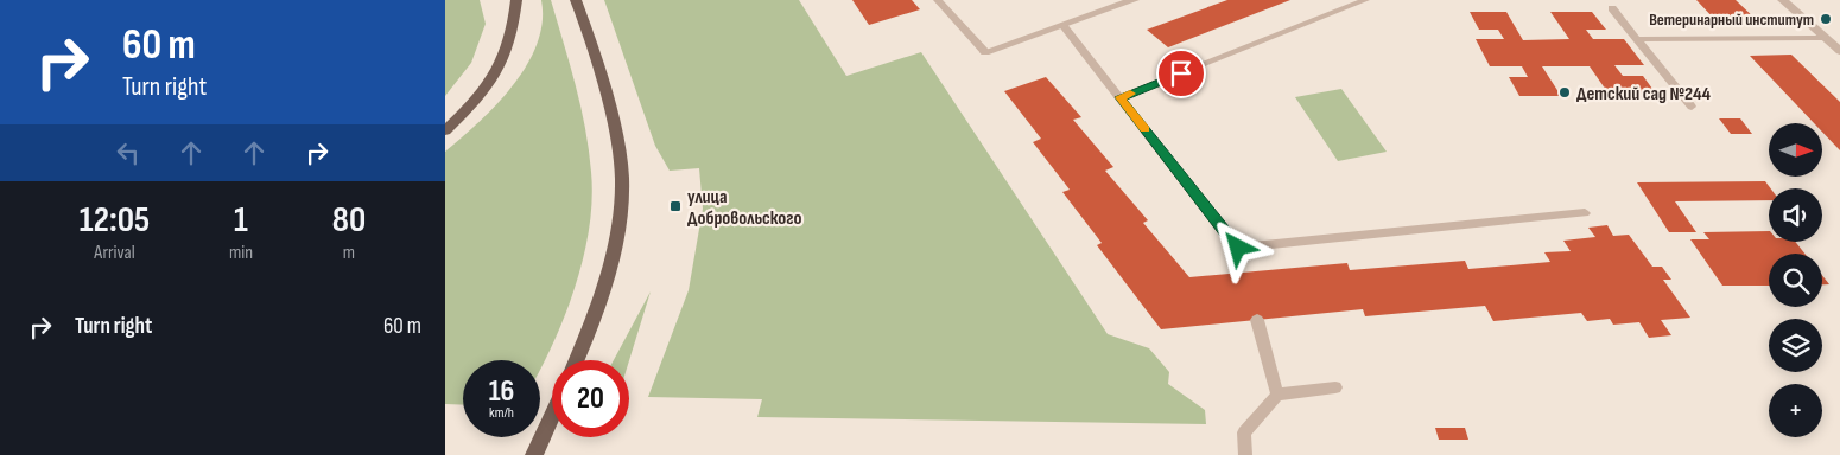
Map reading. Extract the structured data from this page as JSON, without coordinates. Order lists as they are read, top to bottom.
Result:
{
  "places": {
    "other": ["Ветеринарный институт", "Детский сад №244"],
    "transit": ["улица Добровольского"]
  },
  "north": "right",
  "page": {
    "turn": ["60 m", "Turn right"],
    "map_buttons": "+",
    "eta": [
      "12:05",
      "Arrival",
      "1",
      "min",
      "80",
      "m"
    ],
    "list": [
      {
        "name": "Turn right",
        "value": "60 m"
      }
    ],
    "speed": "16 km/h",
    "limit": "20"
  }
}
